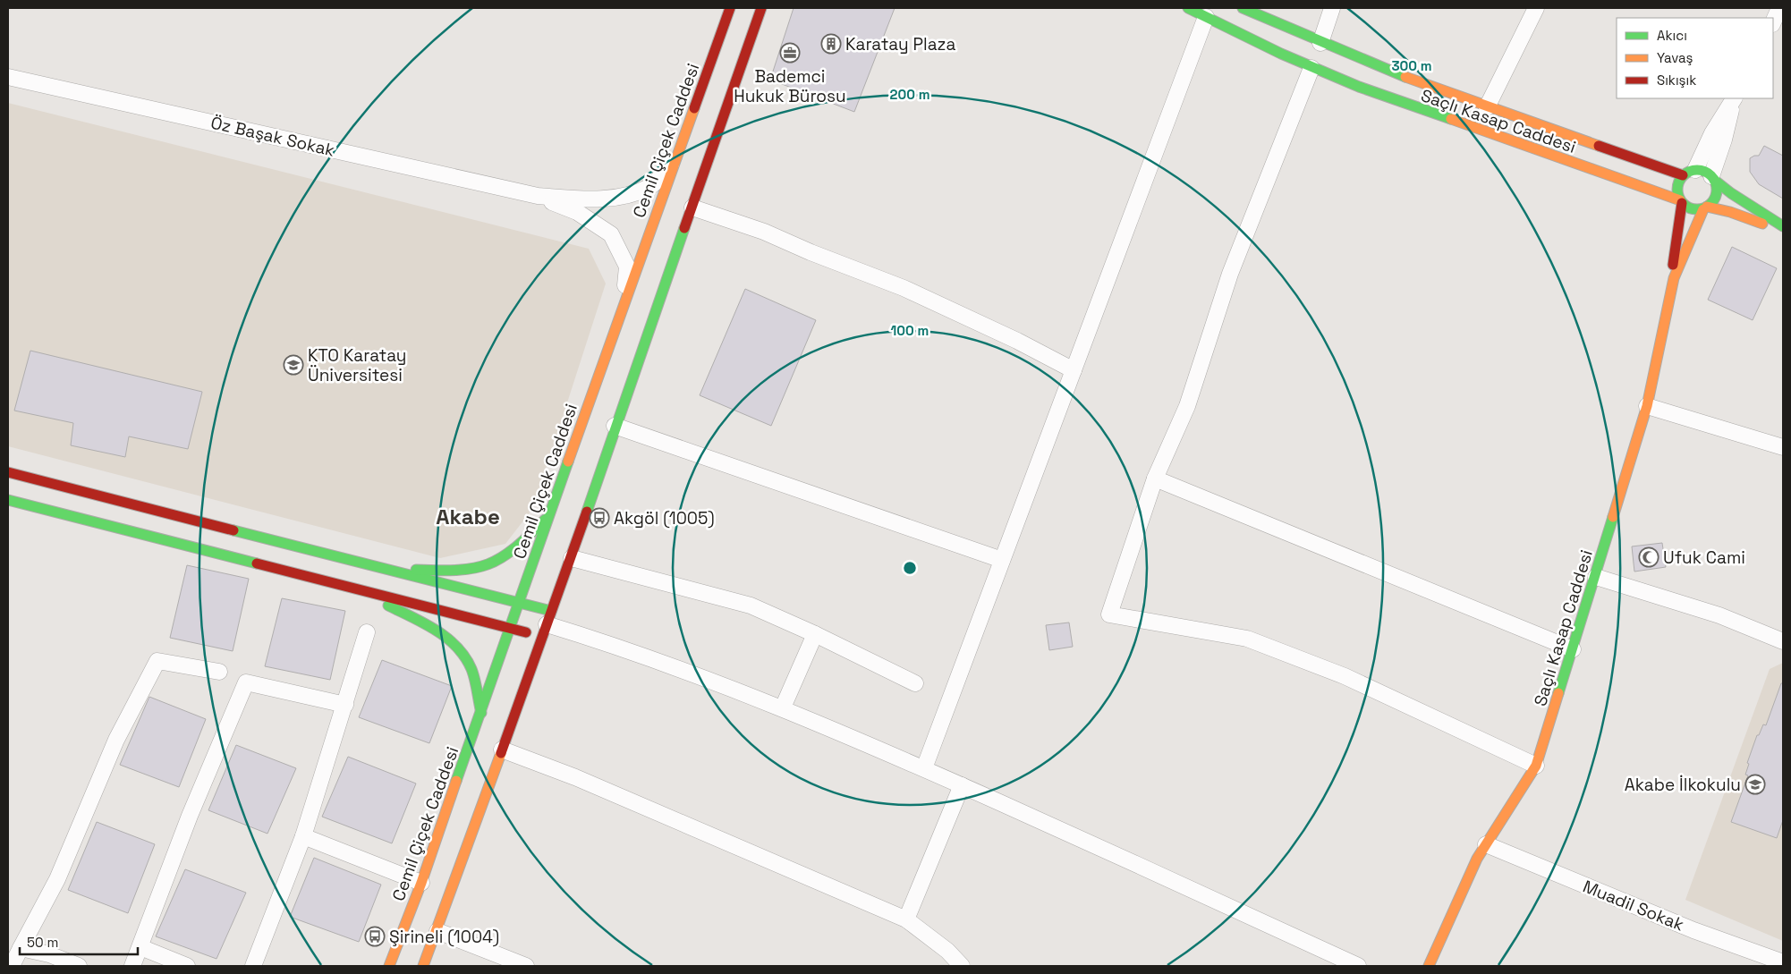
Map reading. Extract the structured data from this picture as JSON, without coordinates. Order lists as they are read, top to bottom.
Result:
{
  "streets": {
    "street": [
      "Saçlı Kasap Caddesi",
      "Öz Başak Sokak",
      "Cemil Çiçek Caddesi",
      "Muadil Sokak"
    ]
  },
  "crossings": [
    ["Saçlı Kasap Caddesi", "Muadil Sokak"]
  ],
  "districts": ["Akabe"],
  "places": {
    "building": ["Karatay Plaza"],
    "office": ["Bademci Hukuk Bürosu"],
    "school or university": ["KTO Karatay Üniversitesi", "Akabe İlkokulu"],
    "bus stop": ["Akgöl (1005)", "Şirineli (1004)"],
    "mosque": ["Ufuk Cami"]
  },
  "legend": ["Akıcı", "Yavaş", "Sıkışık"],
  "scale_bar": "50 m",
  "rings": ["300 m", "200 m", "100 m"]
}
